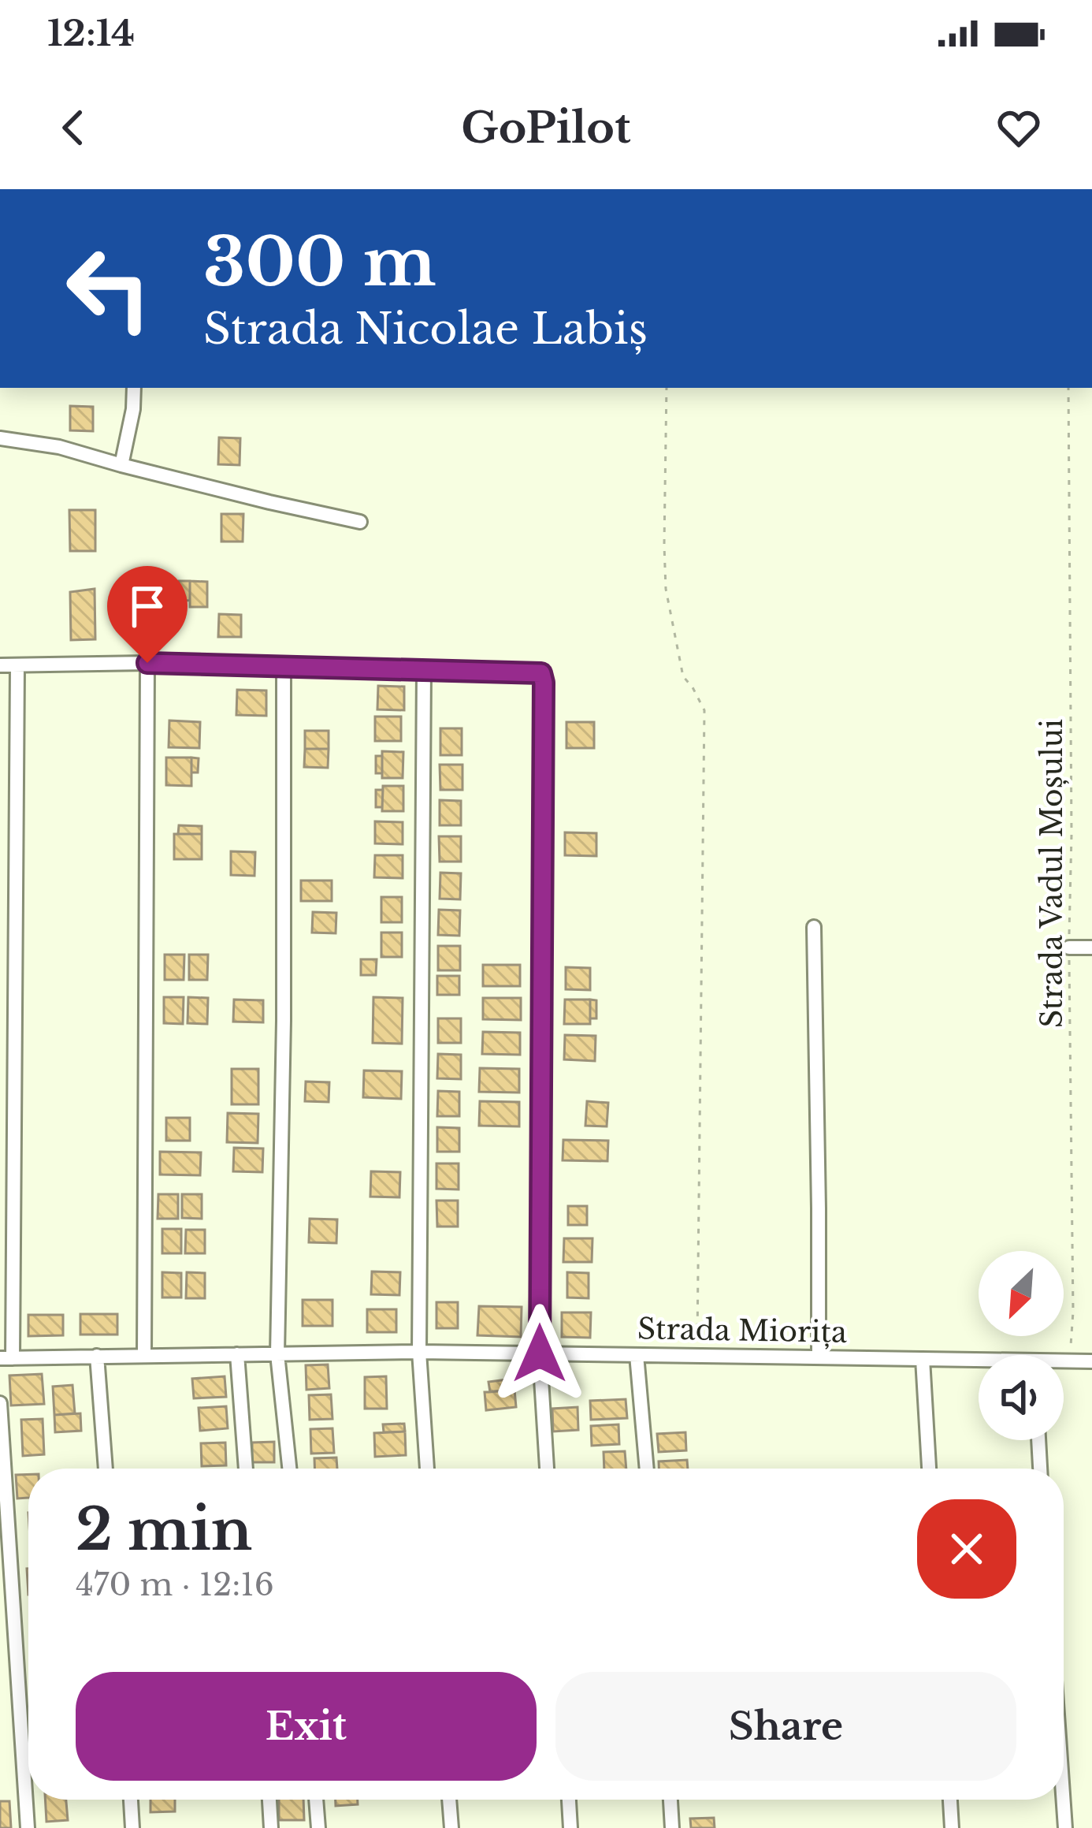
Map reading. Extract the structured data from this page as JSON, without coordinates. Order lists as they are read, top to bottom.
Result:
{
  "streets": {
    "street": ["Strada Miorița"],
    "path": ["Strada Vadul Moșului"]
  },
  "crossings": [
    ["Strada Vadul Moșului", "Strada Miorița"]
  ],
  "north": "bottom left",
  "page": {
    "status": "12:14",
    "header": "GoPilot",
    "turn": ["300 m", "Strada Nicolae Labiș"],
    "heading": ["2 min", "470 m · 12:16"],
    "buttons": ["Exit", "Share"]
  }
}
